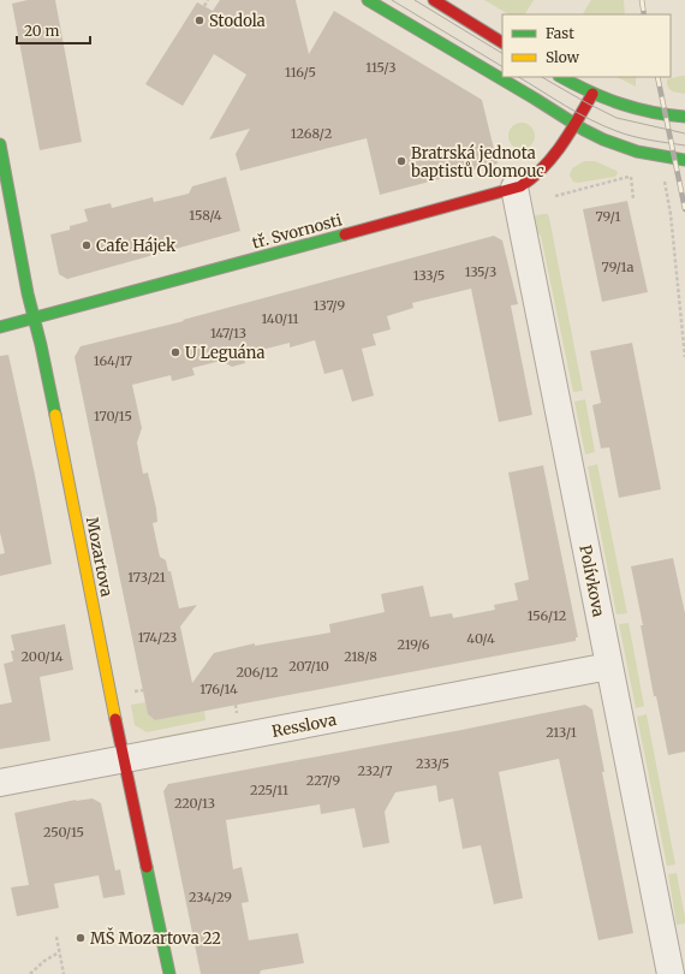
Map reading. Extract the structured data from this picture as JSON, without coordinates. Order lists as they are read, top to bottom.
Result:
{
  "streets": {
    "street": [
      "tř. Svornosti",
      "Mozartova",
      "Polívkova",
      "Resslova"
    ]
  },
  "crossings": [
    ["tř. Svornosti", "Mozartova"],
    ["tř. Svornosti", "Polívkova"],
    ["Mozartova", "Resslova"],
    ["Polívkova", "Resslova"]
  ],
  "places": [
    "Stodola",
    "Bratrská jednota baptistů Olomouc",
    "Cafe Hájek",
    "U Leguána",
    "MŠ Mozartova 22"
  ],
  "house_numbers": [
    "115/3",
    "116/5",
    "1268/2",
    "158/4",
    "79/1",
    "79/1a",
    "135/3",
    "133/5",
    "137/9",
    "140/11",
    "147/13",
    "164/17",
    "170/15",
    "173/21",
    "156/12",
    "174/23",
    "40/4",
    "219/6",
    "200/14",
    "218/8",
    "207/10",
    "206/12",
    "176/14",
    "213/1",
    "233/5",
    "232/7",
    "227/9",
    "225/11",
    "220/13",
    "250/15",
    "234/29"
  ],
  "legend": ["Fast", "Slow"],
  "scale_bar": "20 m"
}
